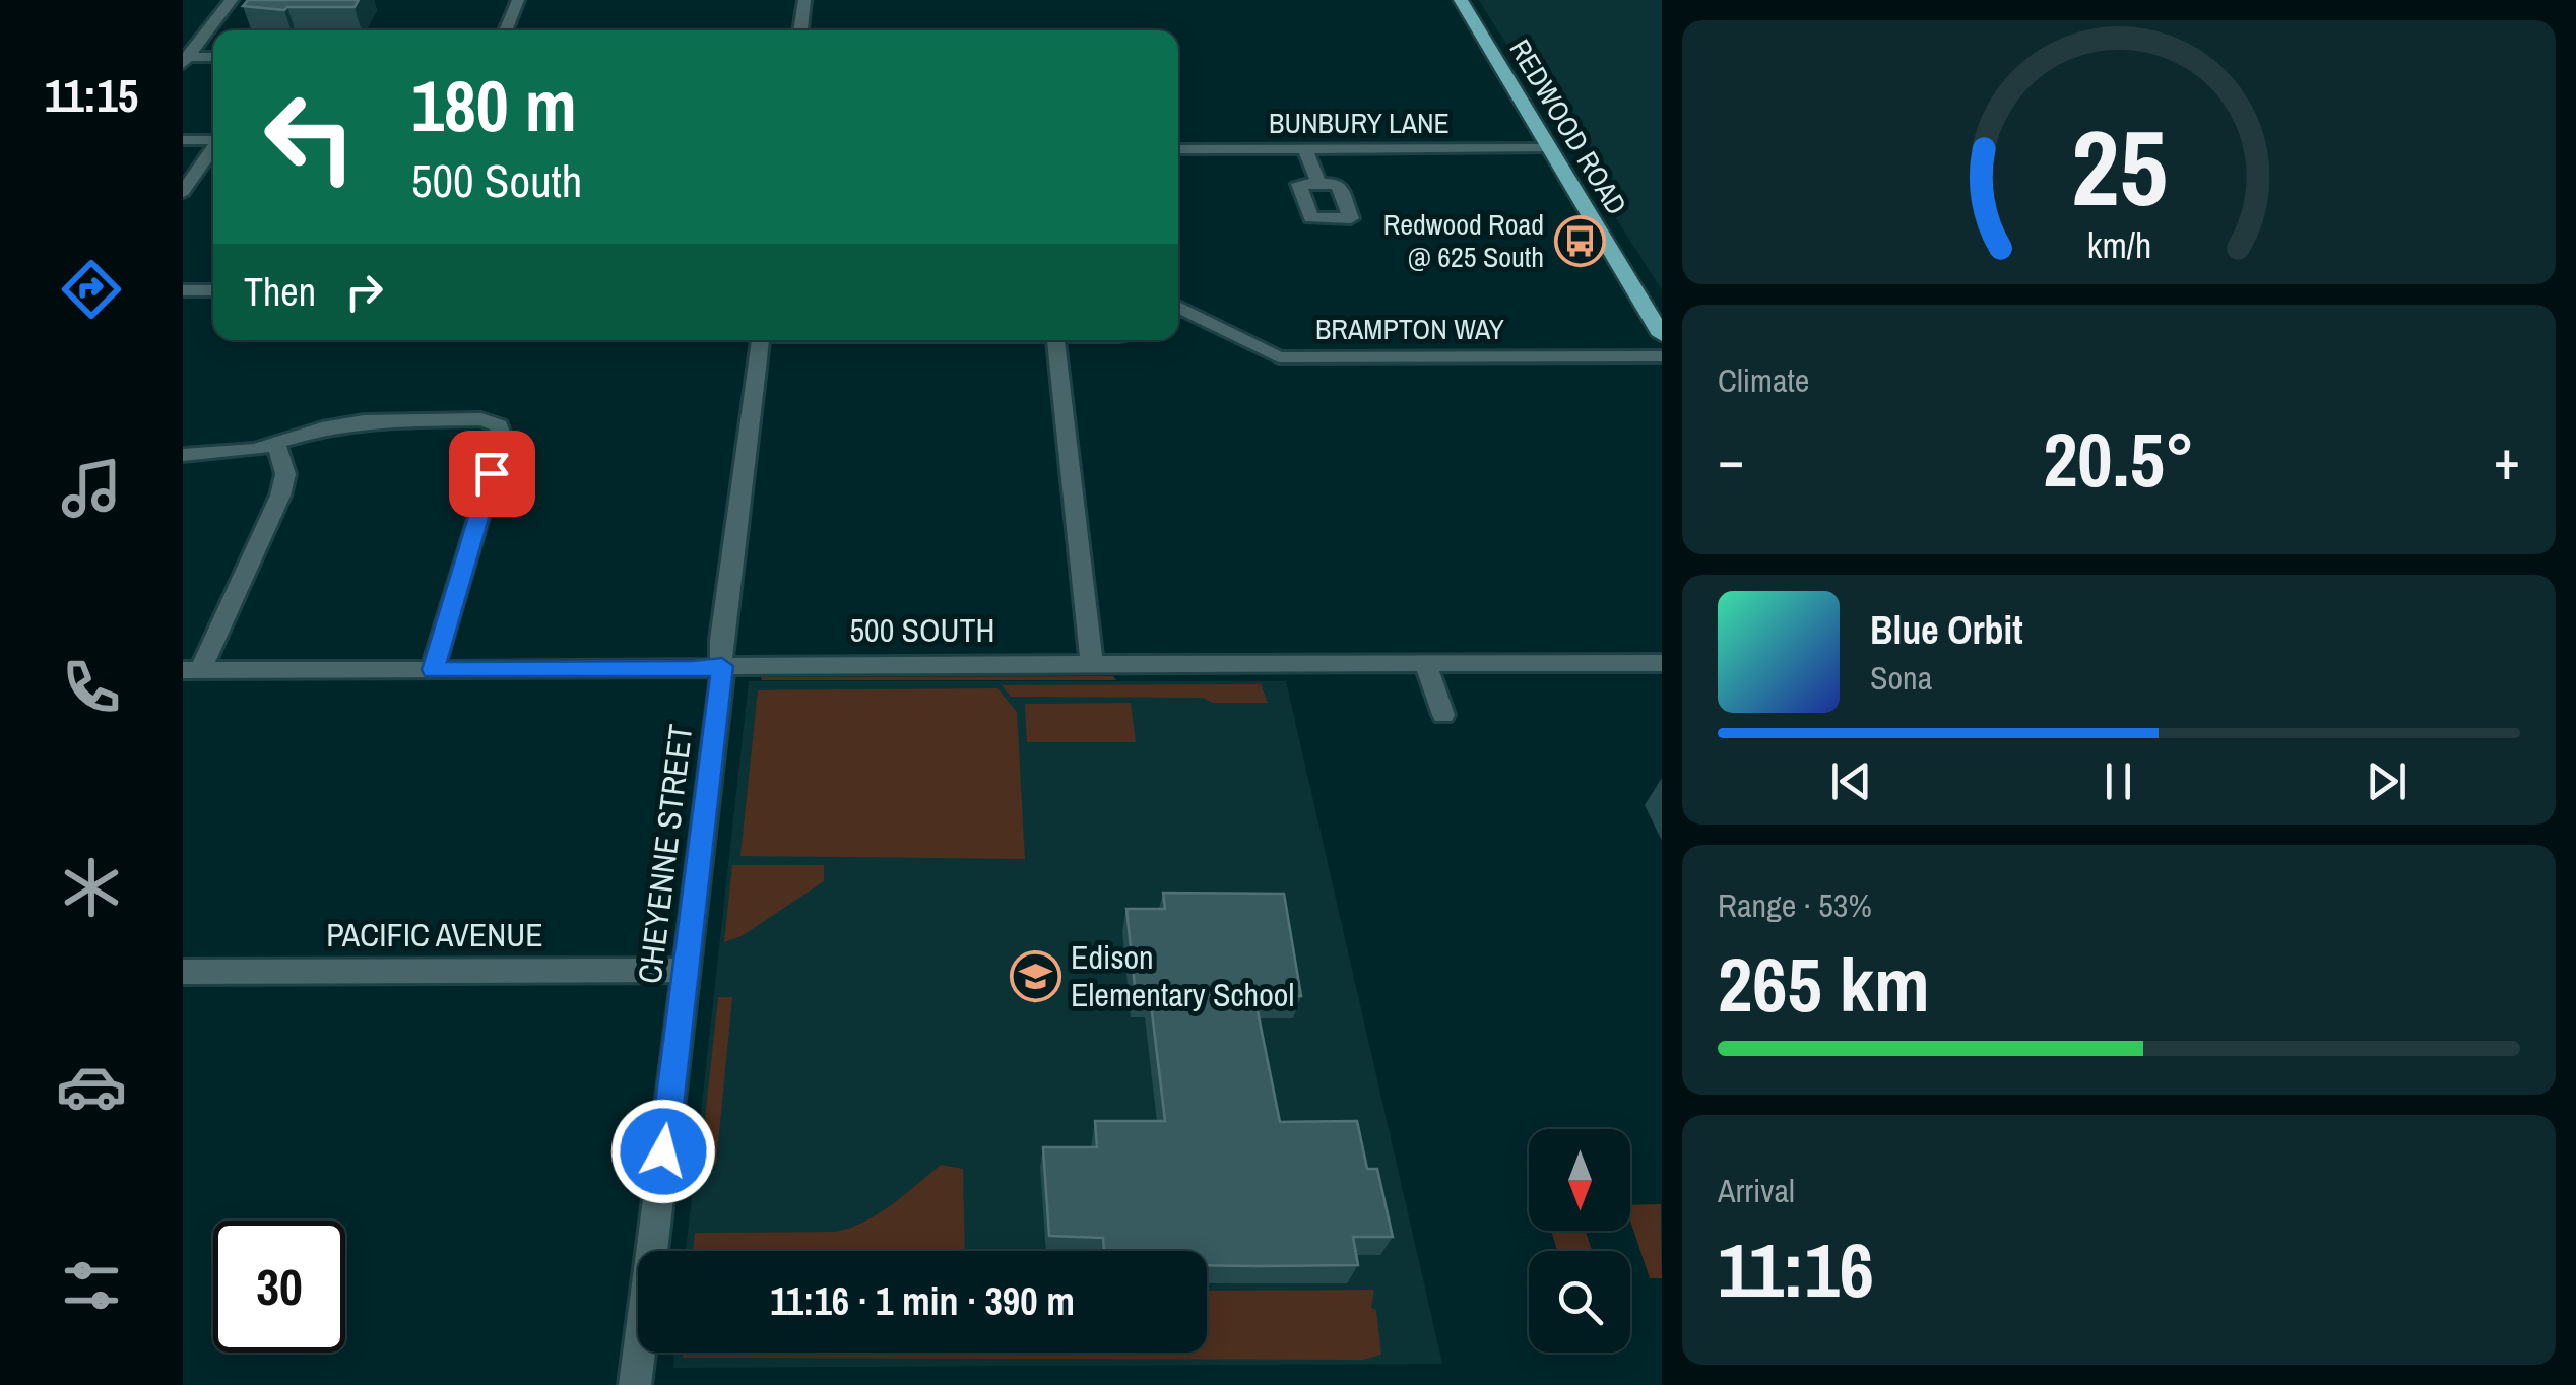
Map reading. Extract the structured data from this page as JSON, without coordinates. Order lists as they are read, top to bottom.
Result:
{
  "streets": {
    "main road": ["REDWOOD ROAD"],
    "street": [
      "BUNBURY LANE",
      "BRAMPTON WAY",
      "500 SOUTH",
      "CHEYENNE STREET",
      "PACIFIC AVENUE"
    ]
  },
  "crossings": [
    ["BUNBURY LANE", "REDWOOD ROAD"],
    ["500 SOUTH", "CHEYENNE STREET"],
    ["CHEYENNE STREET", "PACIFIC AVENUE"]
  ],
  "places": {
    "bus stop": ["Redwood Road @ 625 South"],
    "school or university": ["Edison Elementary School"]
  },
  "north": "bottom",
  "page": {
    "tabs": "11:15",
    "turn": ["180 m", "500 South"],
    "then": "Then",
    "tile": [
      "Climate",
      ["Range · 53%", "265 km"],
      ["Arrival", "11:16"]
    ],
    "heat": ["−", "20.5°", "+"],
    "song": ["Blue Orbit", "Sona"],
    "limit": "30",
    "trip": "11:16 · 1 min · 390 m",
    "gauge": ["25", "km/h"]
  }
}
